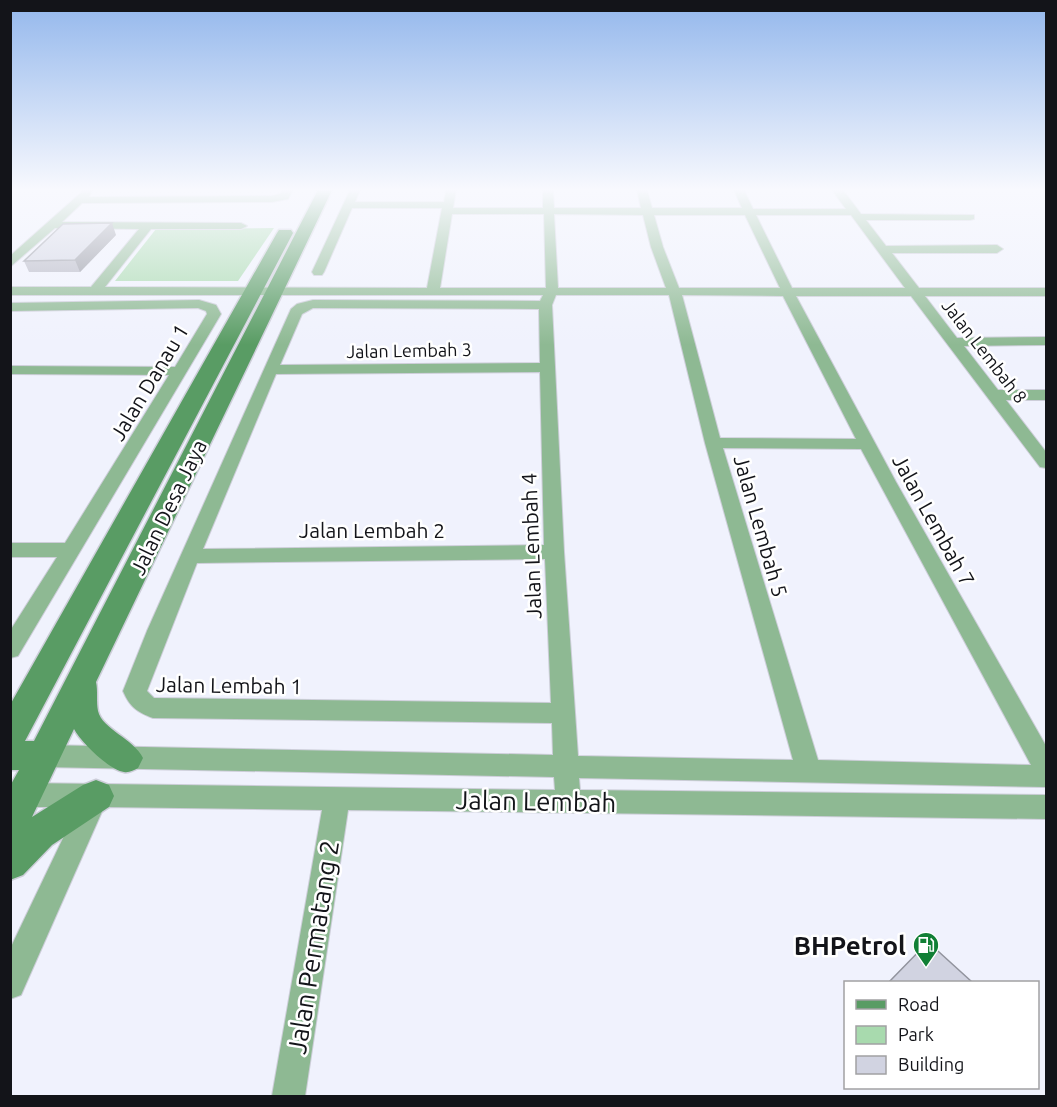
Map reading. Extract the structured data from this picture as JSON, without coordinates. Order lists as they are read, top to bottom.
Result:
{
  "streets": {
    "main road": ["Jalan Desa Jaya"],
    "street": [
      "Jalan Lembah 3",
      "Jalan Lembah 8",
      "Jalan Danau 1",
      "Jalan Lembah 7",
      "Jalan Lembah 5",
      "Jalan Lembah 2",
      "Jalan Lembah 4",
      "Jalan Lembah 1",
      "Jalan Lembah",
      "Jalan Permatang 2"
    ]
  },
  "crossings": [
    ["Jalan Lembah 3", "Jalan Lembah 4"],
    ["Jalan Lembah 3", "Jalan Lembah 1"],
    ["Jalan Desa Jaya", "Jalan Lembah"],
    ["Jalan Lembah 5", "Jalan Lembah"],
    ["Jalan Lembah 2", "Jalan Lembah 4"],
    ["Jalan Lembah 2", "Jalan Lembah 1"],
    ["Jalan Lembah 4", "Jalan Lembah 1"],
    ["Jalan Lembah 4", "Jalan Lembah"],
    ["Jalan Lembah", "Jalan Permatang 2"]
  ],
  "places": {
    "fuel station": ["BHPetrol"]
  },
  "legend": ["Road", "Park", "Building"]
}
